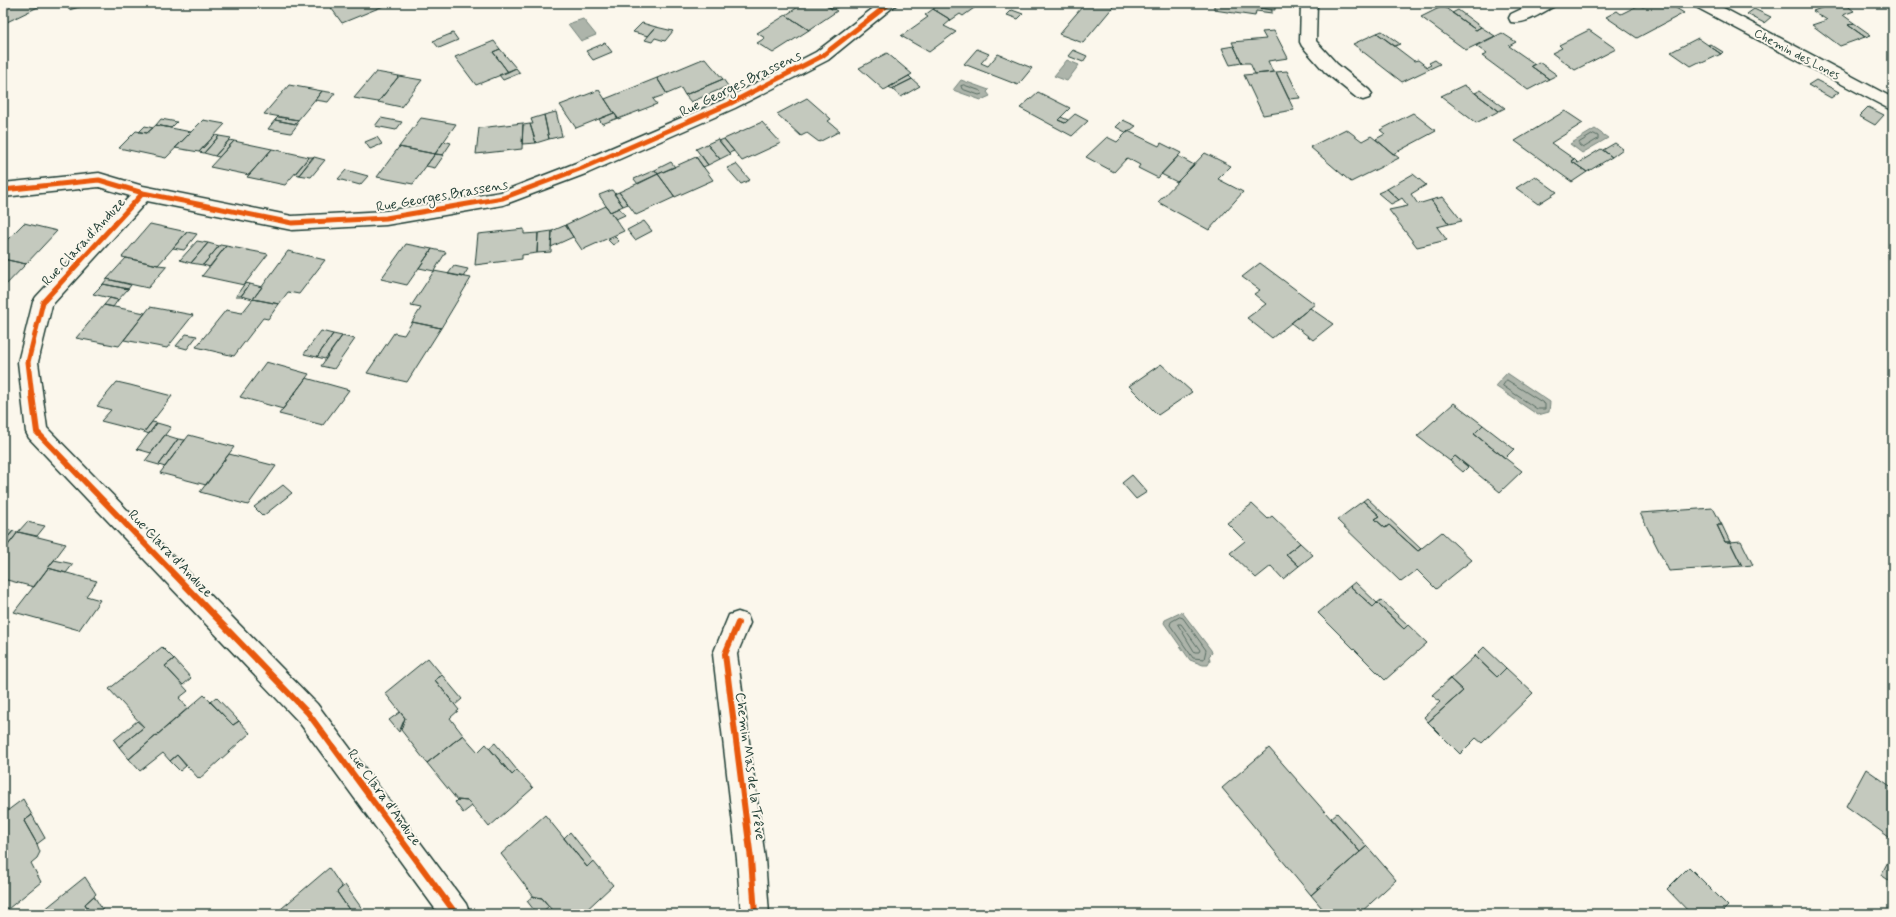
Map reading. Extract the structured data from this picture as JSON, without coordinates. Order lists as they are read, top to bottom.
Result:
{
  "streets": {
    "street": [
      "Chemin des Lones",
      "Rue Georges Brassens",
      "Rue Clara d'Anduze",
      "Chemin Mas de la Trêve"
    ]
  },
  "crossings": [
    ["Rue Georges Brassens", "Rue Clara d'Anduze"]
  ]
}
